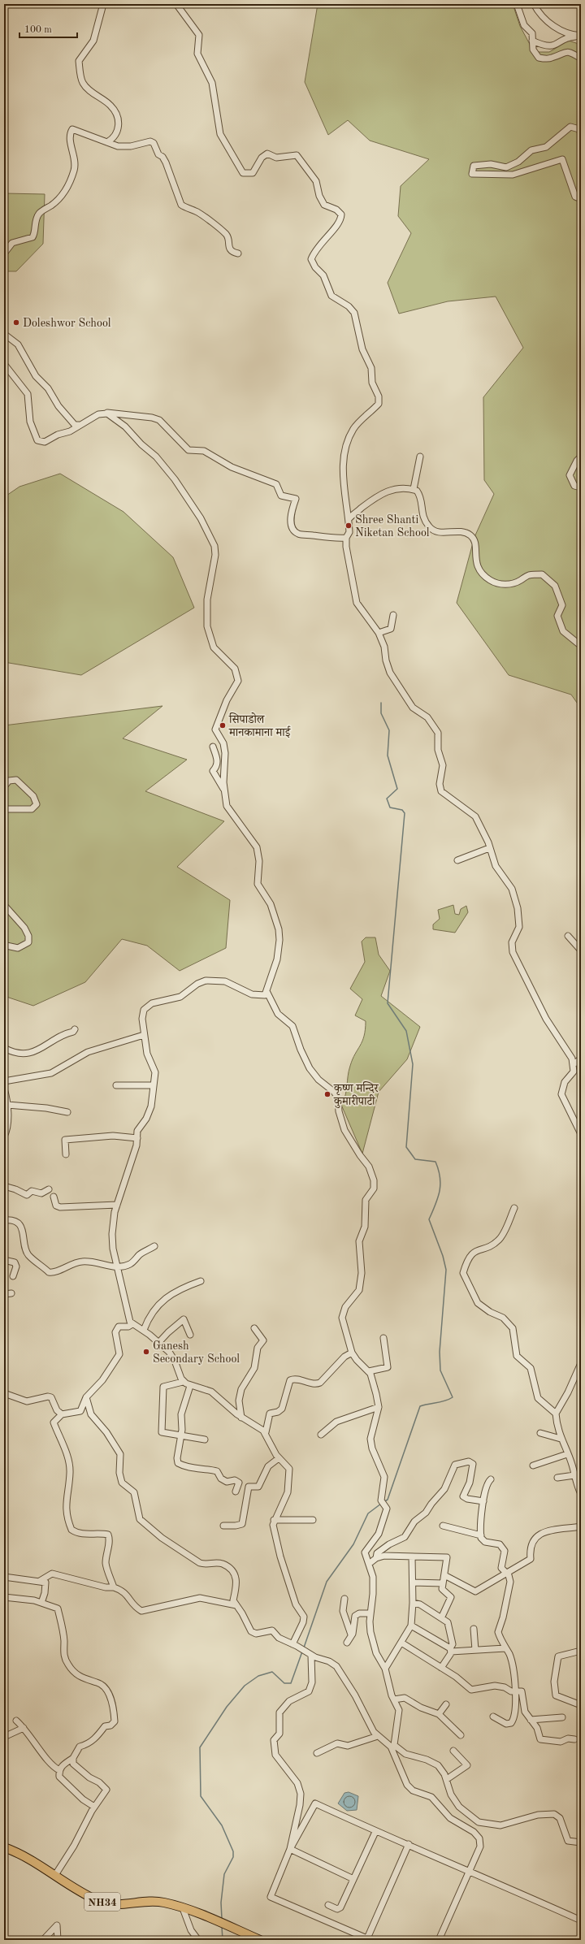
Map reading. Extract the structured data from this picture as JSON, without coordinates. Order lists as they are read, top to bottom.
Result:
{
  "streets": {
    "highway": ["NH34"]
  },
  "places": [
    "Doleshwor School",
    "Shree Shanti Niketan School",
    "सिपाडोल मानकामाना माई",
    "कृष्ण मन्दिर कुमारीपाटी",
    "Ganesh Secondary School"
  ],
  "scale_bar": "100 m"
}
